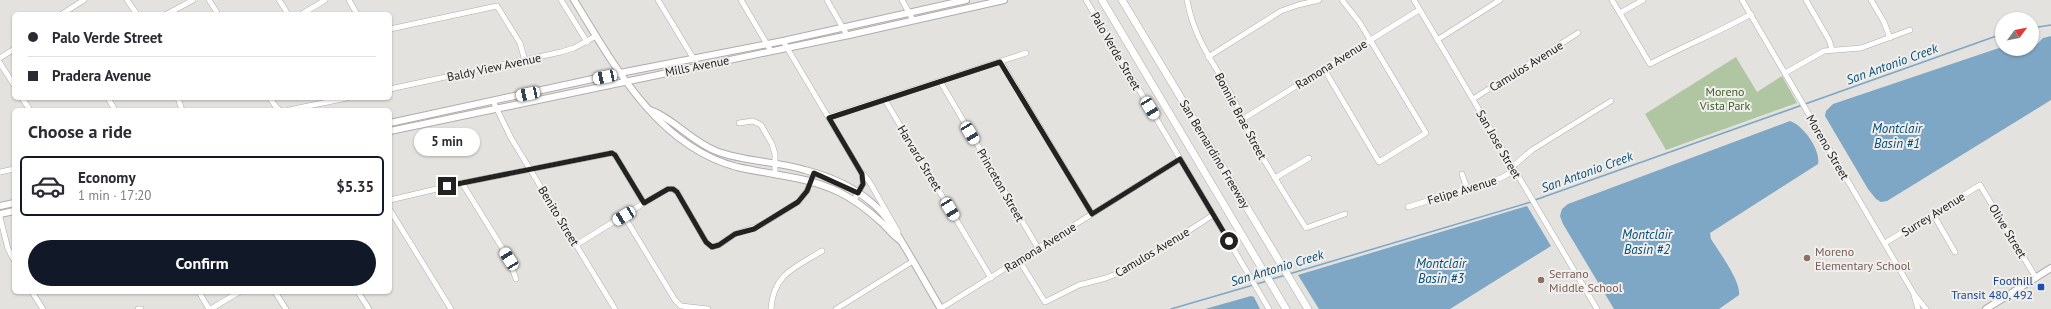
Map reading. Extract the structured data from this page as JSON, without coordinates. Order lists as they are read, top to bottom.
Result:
{
  "streets": {
    "highway": ["San Bernardino Freeway"],
    "main road": ["Mills Avenue"],
    "street": [
      "Palo Verde Street",
      "Ramona Avenue",
      "Camulos Avenue",
      "Baldy View Avenue",
      "Bonnie Brae Street",
      "San Jose Street",
      "Moreno Street",
      "Harvard Street",
      "Princeton Street",
      "Felipe Avenue",
      "Surrey Avenue",
      "Benito Street",
      "Olive Street"
    ]
  },
  "crossings": [
    ["Palo Verde Street", "Ramona Avenue"],
    ["Palo Verde Street", "Camulos Avenue"],
    ["Ramona Avenue", "Camulos Avenue"],
    ["Ramona Avenue", "Bonnie Brae Street"],
    ["Ramona Avenue", "San Jose Street"],
    ["Ramona Avenue", "Harvard Street"],
    ["Ramona Avenue", "Princeton Street"],
    ["Mills Avenue", "Benito Street"],
    ["Camulos Avenue", "San Jose Street"],
    ["San Jose Street", "Felipe Avenue"],
    ["Moreno Street", "Surrey Avenue"],
    ["Surrey Avenue", "Olive Street"]
  ],
  "water": [
    "San Antonio Creek",
    "Montclair Basin #1",
    "Montclair Basin #2",
    "Montclair Basin #3"
  ],
  "parks": ["Moreno Vista Park"],
  "places": {
    "other": ["Moreno Elementary School", "Serrano Middle School"],
    "transit": ["Foothill Transit 480, 492"]
  },
  "north": "top right",
  "page": {
    "banner": ["Palo Verde Street", "Pradera Avenue"],
    "heading": "Choose a ride",
    "bubble": "5 min",
    "list": [
      {
        "name": "Economy",
        "note": "1 min · 17:20",
        "value": "$5.35"
      }
    ],
    "buttons": "Confirm"
  }
}
